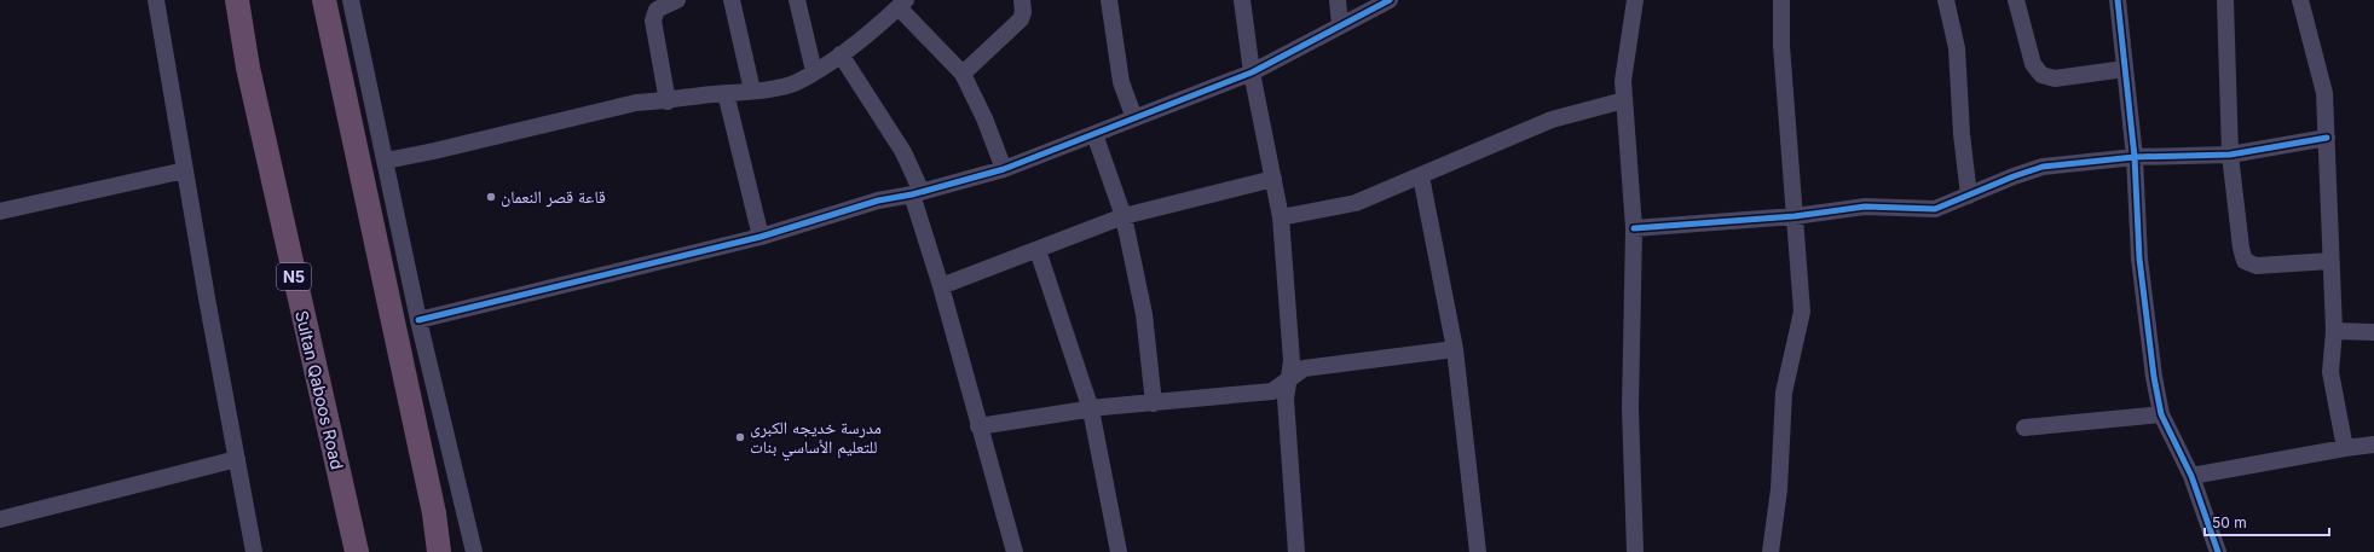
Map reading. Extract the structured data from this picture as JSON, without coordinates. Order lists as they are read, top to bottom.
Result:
{
  "streets": {
    "highway": ["N5", "Sultan Qaboos Road"]
  },
  "places": ["قاعة قصر النعمان", "مدرسة خديجه الكبرى للتعليم الأساسي بنات"],
  "scale_bar": "50 m"
}
